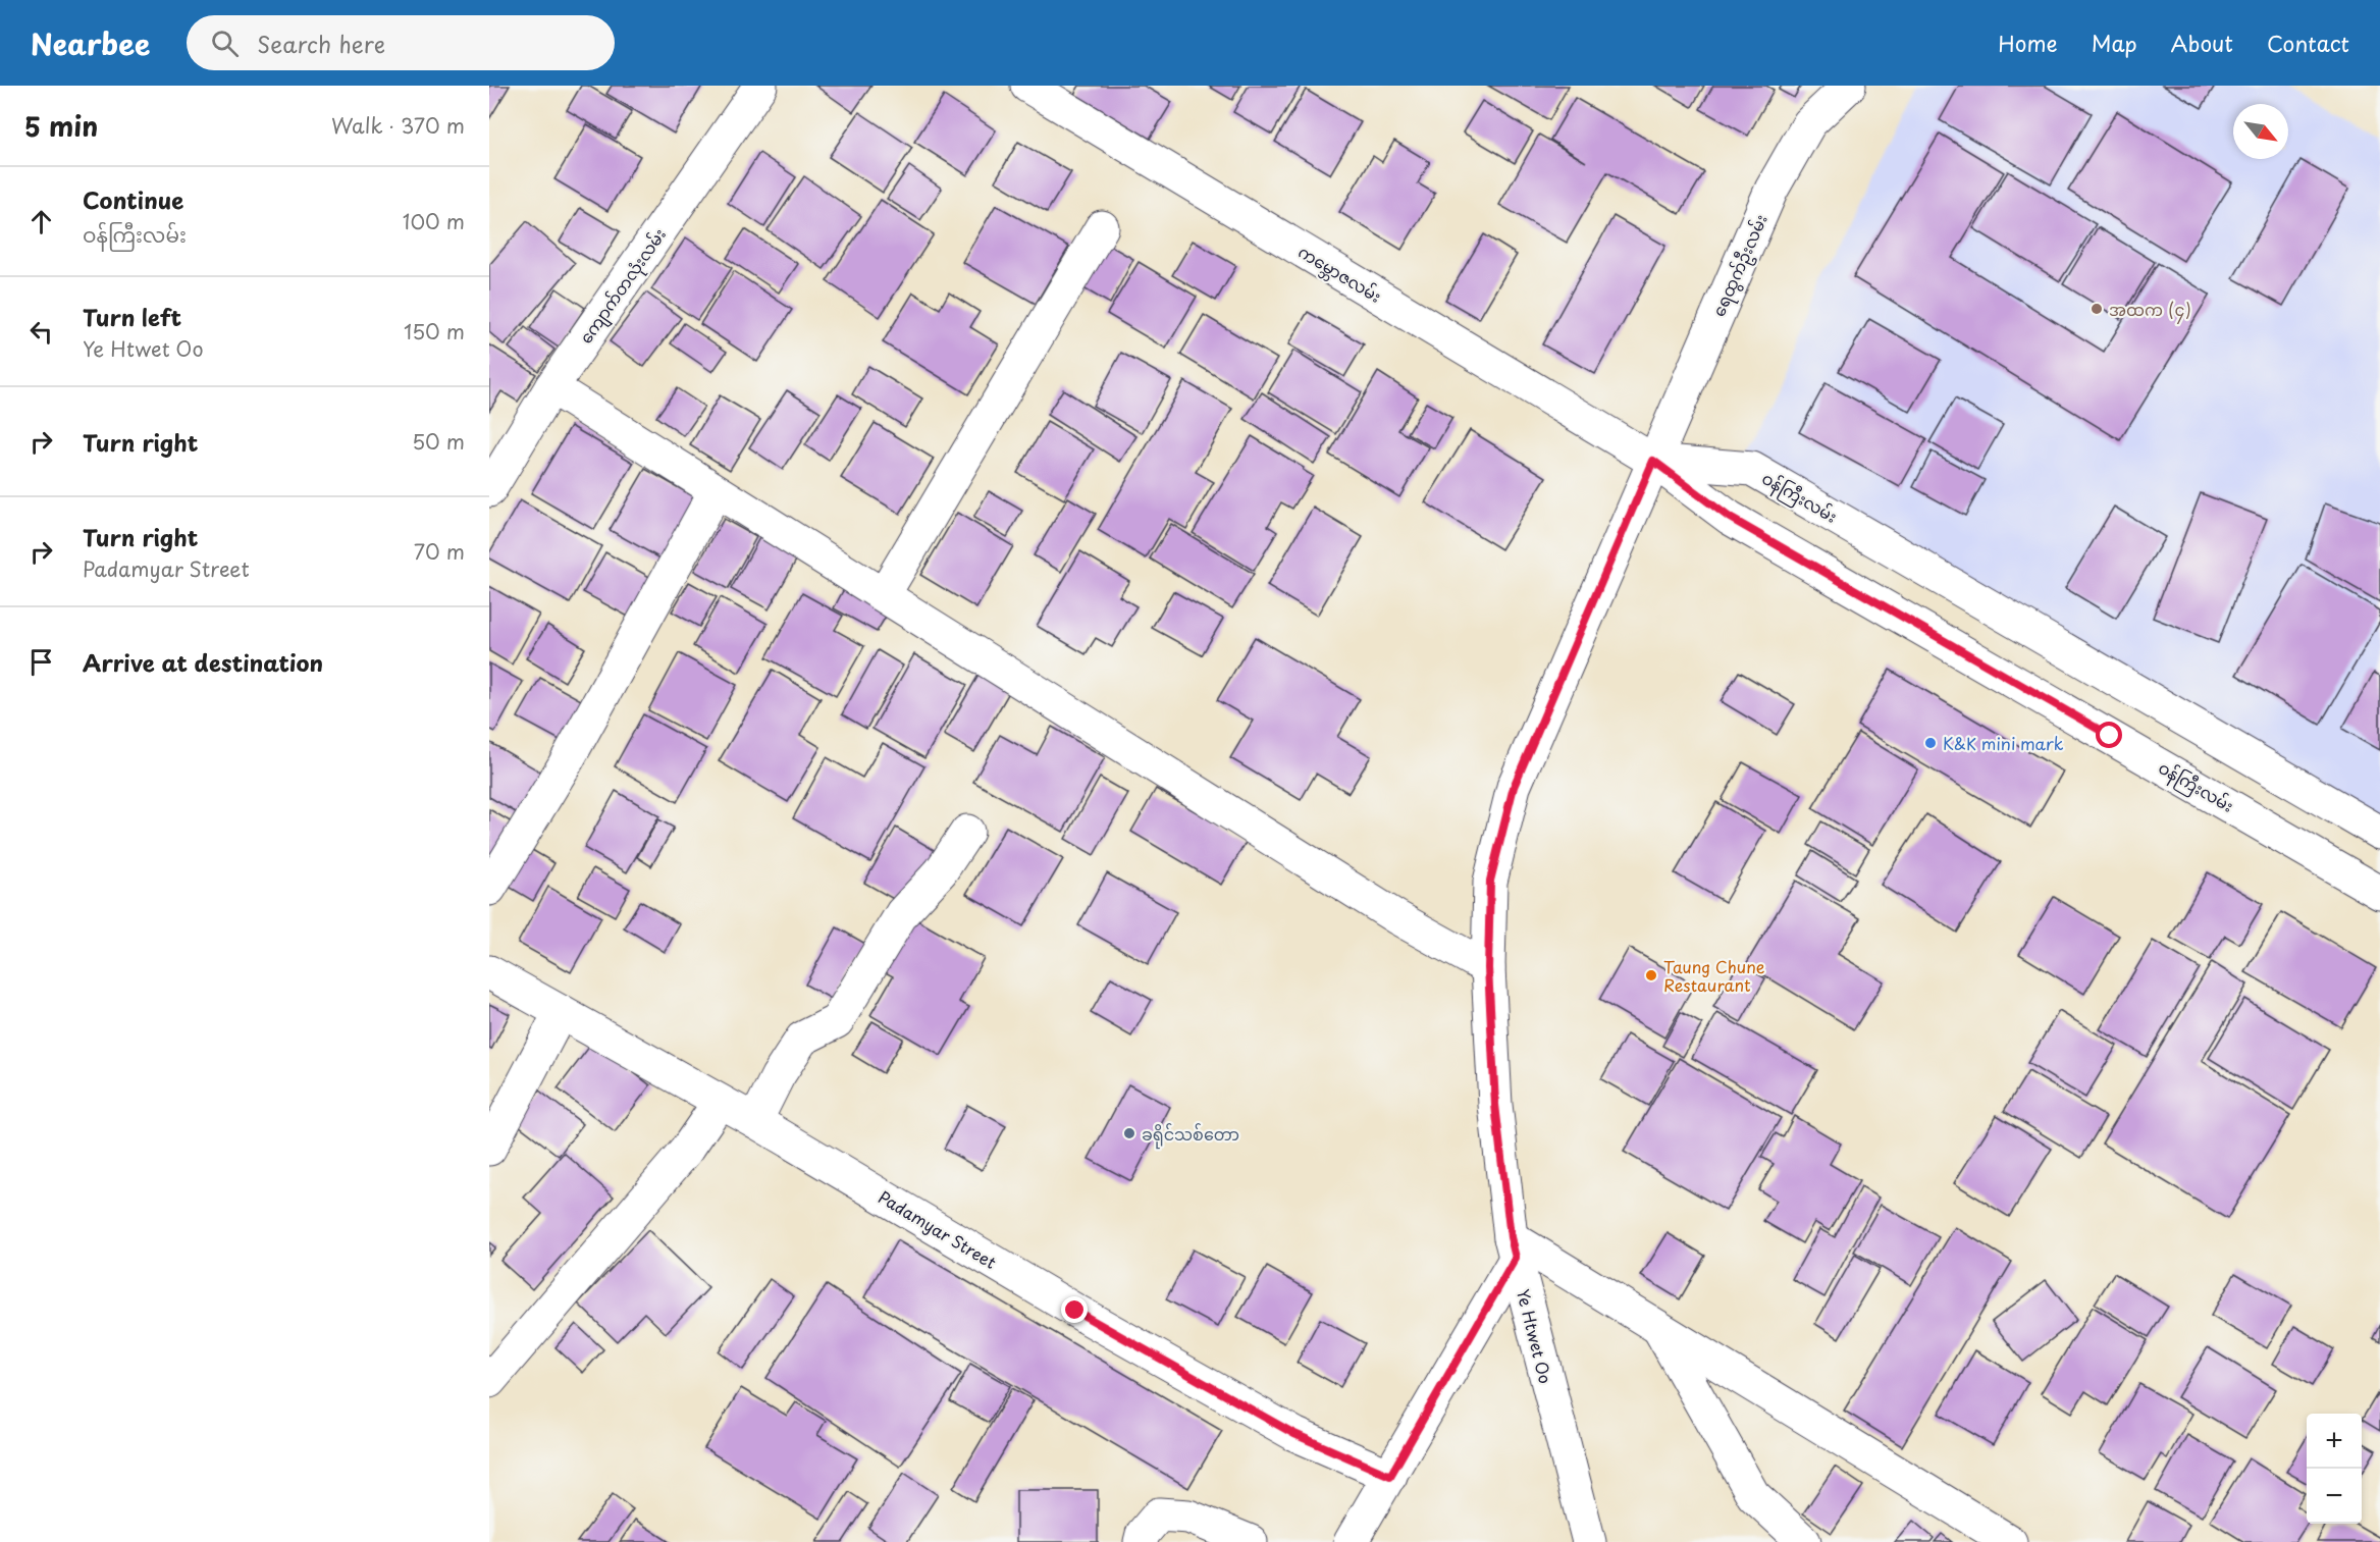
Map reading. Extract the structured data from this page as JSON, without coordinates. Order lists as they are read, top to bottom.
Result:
{
  "streets": {
    "street": [
      "ရေထွက်ဦးလမ်း",
      "ကမ္ဘောဇလမ်း",
      "ကျောက်တလုံးလမ်း",
      "ဝန်ကြီးလမ်း",
      "Padamyar Street",
      "Ye Htwet Oo"
    ]
  },
  "crossings": [
    ["ရေထွက်ဦးလမ်း", "ကမ္ဘောဇလမ်း"],
    ["ရေထွက်ဦးလမ်း", "ဝန်ကြီးလမ်း"],
    ["ရေထွက်ဦးလမ်း", "Ye Htwet Oo"],
    ["ကမ္ဘောဇလမ်း", "ဝန်ကြီးလမ်း"],
    ["ကမ္ဘောဇလမ်း", "Ye Htwet Oo"],
    ["ဝန်ကြီးလမ်း", "Ye Htwet Oo"]
  ],
  "places": [
    "အထက (၄)",
    "K&K mini mark",
    "Taung Chune Restaurant",
    "ခရိုင်သစ်တော"
  ],
  "north": "bottom right",
  "page": {
    "header": "Nearbee",
    "search": "Search here",
    "nav": [
      "Home",
      "Map",
      "About",
      "Contact"
    ],
    "heading": ["5 min", "Walk · 370 m"],
    "list": [
      ["Continue", "ဝန်ကြီးလမ်း", "100 m"],
      ["Turn left", "Ye Htwet Oo", "150 m"],
      ["Turn right", "50 m"],
      ["Turn right", "Padamyar Street", "70 m"],
      "Arrive at destination"
    ],
    "map_buttons": ["+", "−"]
  }
}
